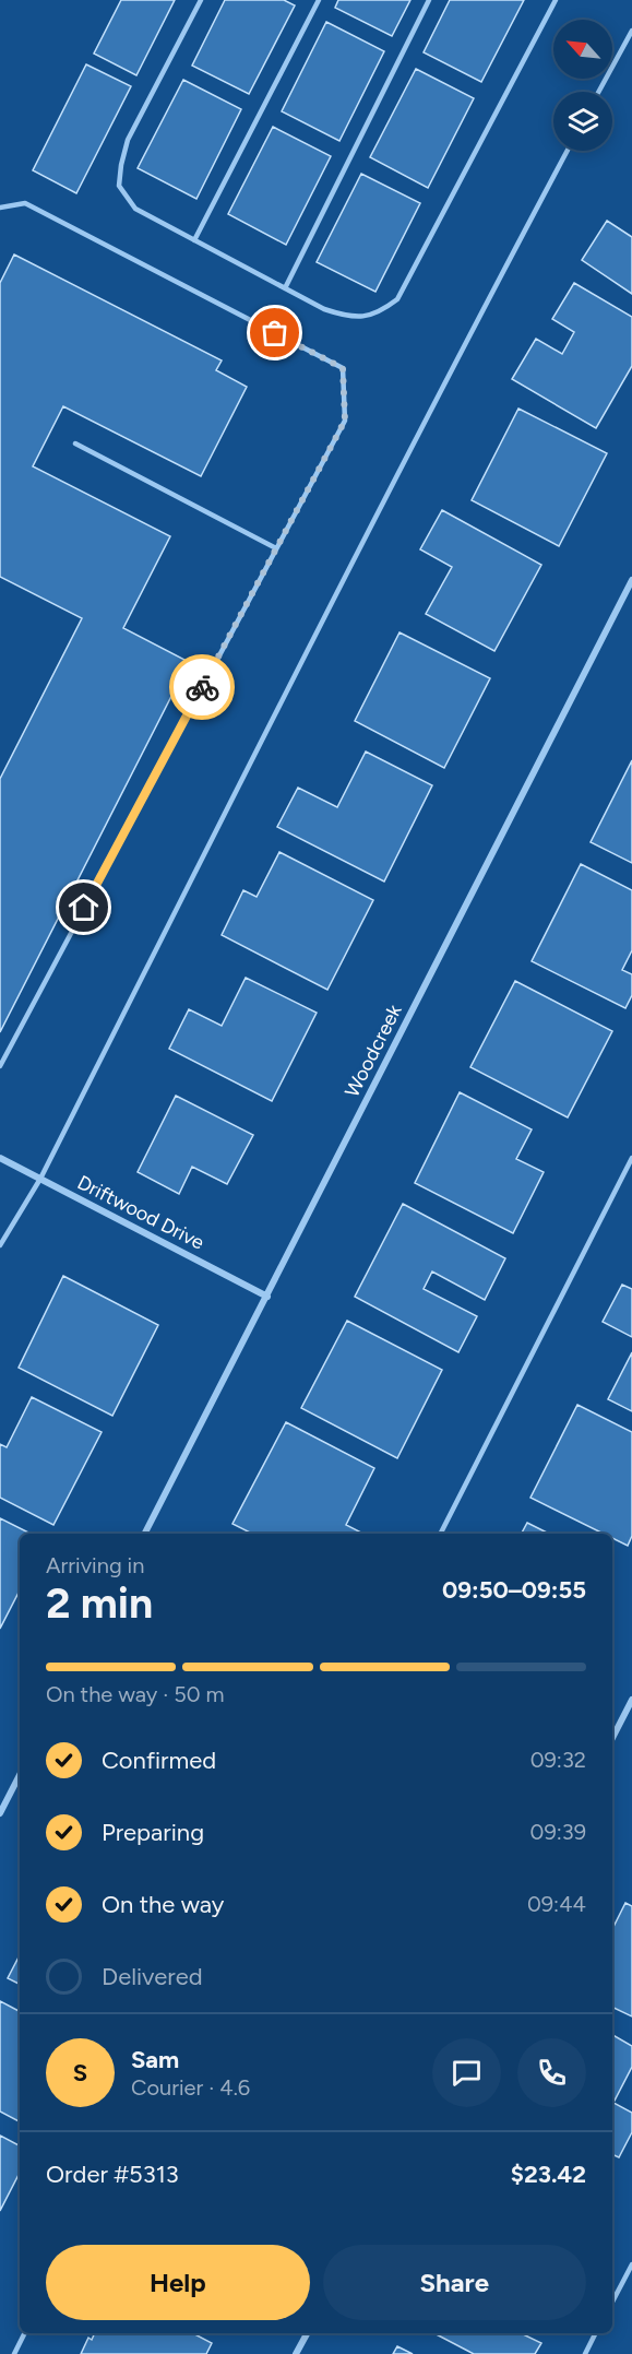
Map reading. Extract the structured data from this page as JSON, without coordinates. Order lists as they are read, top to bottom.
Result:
{
  "streets": {
    "street": ["Woodcreek", "Driftwood Drive"]
  },
  "crossings": [
    ["Woodcreek", "Driftwood Drive"]
  ],
  "north": "top left",
  "page": {
    "heading": ["2 min", "Arriving in", "09:50–09:55"],
    "panel": [
      "Sam",
      "Courier · 4.6",
      "Order #5313",
      "$23.42"
    ],
    "bar": "On the way · 50 m",
    "list": [
      ["Confirmed", "09:32"],
      ["Preparing", "09:39"],
      ["On the way", "09:44"],
      "Delivered"
    ],
    "round": "S",
    "buttons": ["Help", "Share"]
  }
}
